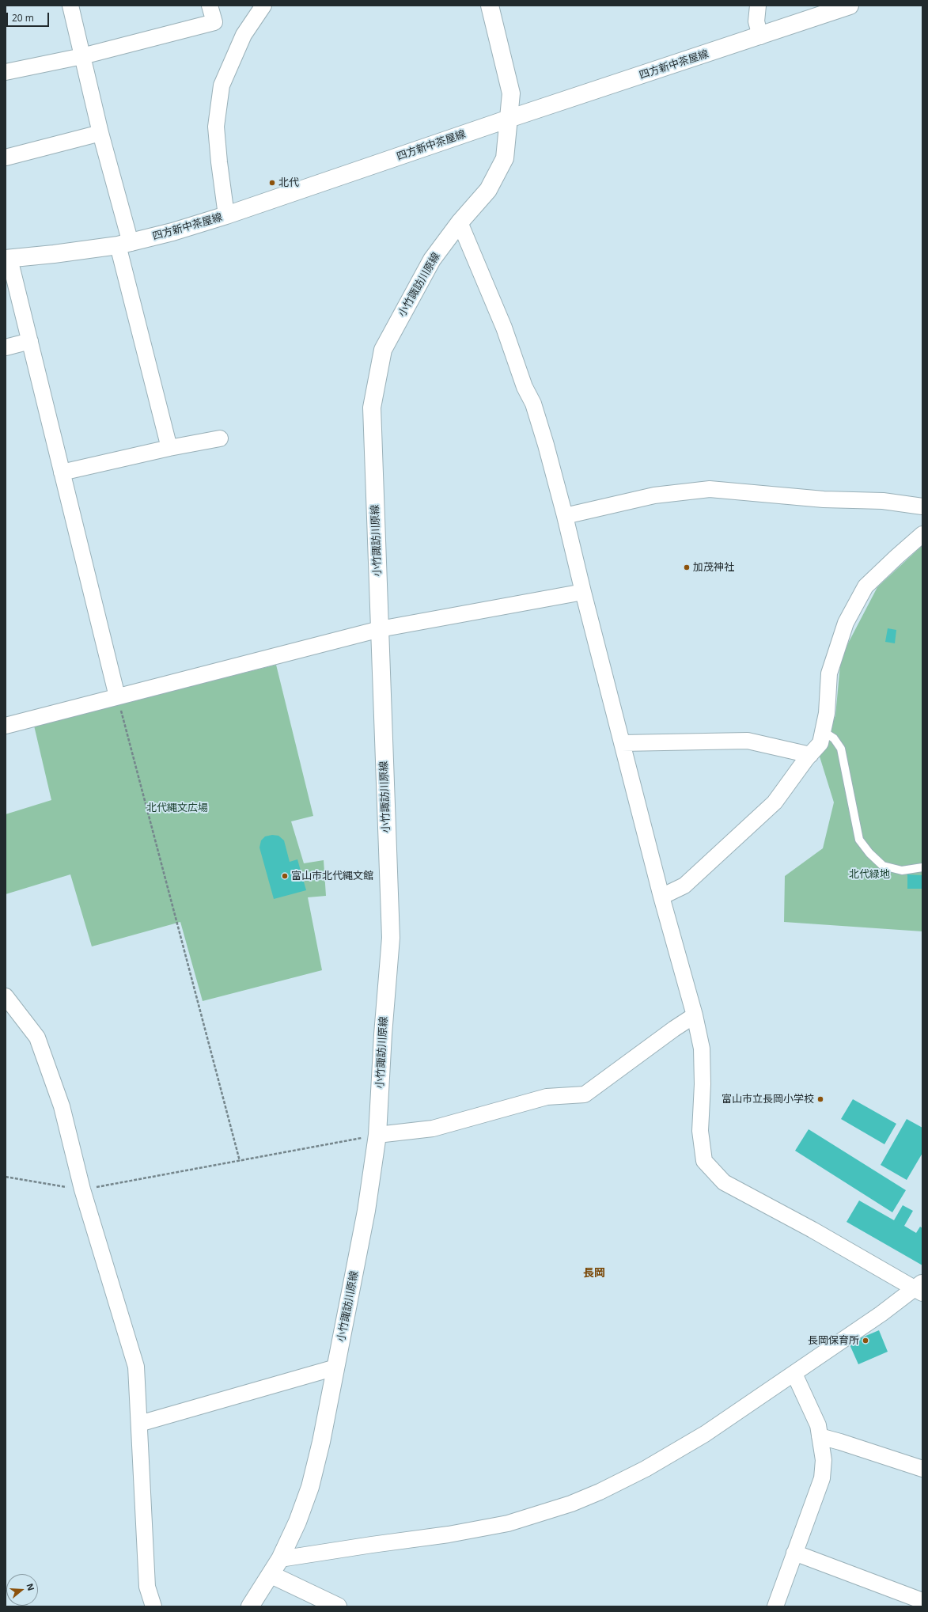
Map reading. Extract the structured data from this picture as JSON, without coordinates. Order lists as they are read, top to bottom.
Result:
{
  "streets": {
    "main road": ["四方新中茶屋線", "小竹諏訪川原線"]
  },
  "crossings": [
    ["四方新中茶屋線", "小竹諏訪川原線"]
  ],
  "districts": ["長岡"],
  "parks": ["北代縄文広場", "北代緑地"],
  "places": [
    "北代",
    "加茂神社",
    "富山市北代縄文館",
    "富山市立長岡小学校",
    "長岡保育所"
  ],
  "scale_bar": "20 m",
  "north": "right"
}
